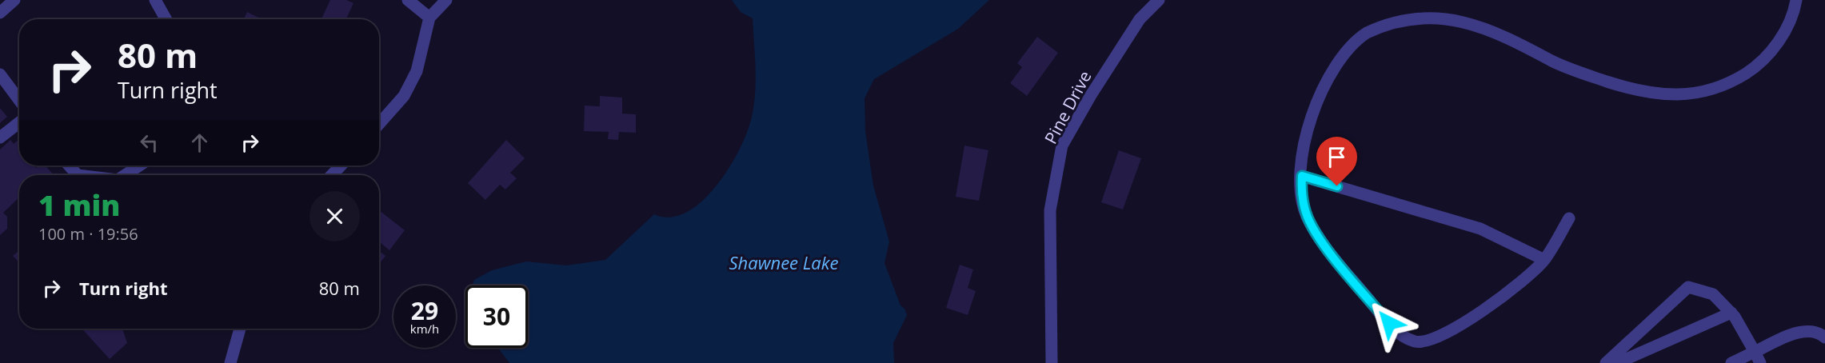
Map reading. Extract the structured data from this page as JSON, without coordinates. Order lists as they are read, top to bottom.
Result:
{
  "streets": {
    "street": ["Pine Drive"]
  },
  "water": ["Shawnee Lake"],
  "page": {
    "turn": ["80 m", "Turn right"],
    "heading": ["1 min", "100 m · 19:56"],
    "list": [
      {
        "name": "Turn right",
        "value": "80 m"
      }
    ],
    "speed": "29 km/h",
    "limit": "30"
  }
}
